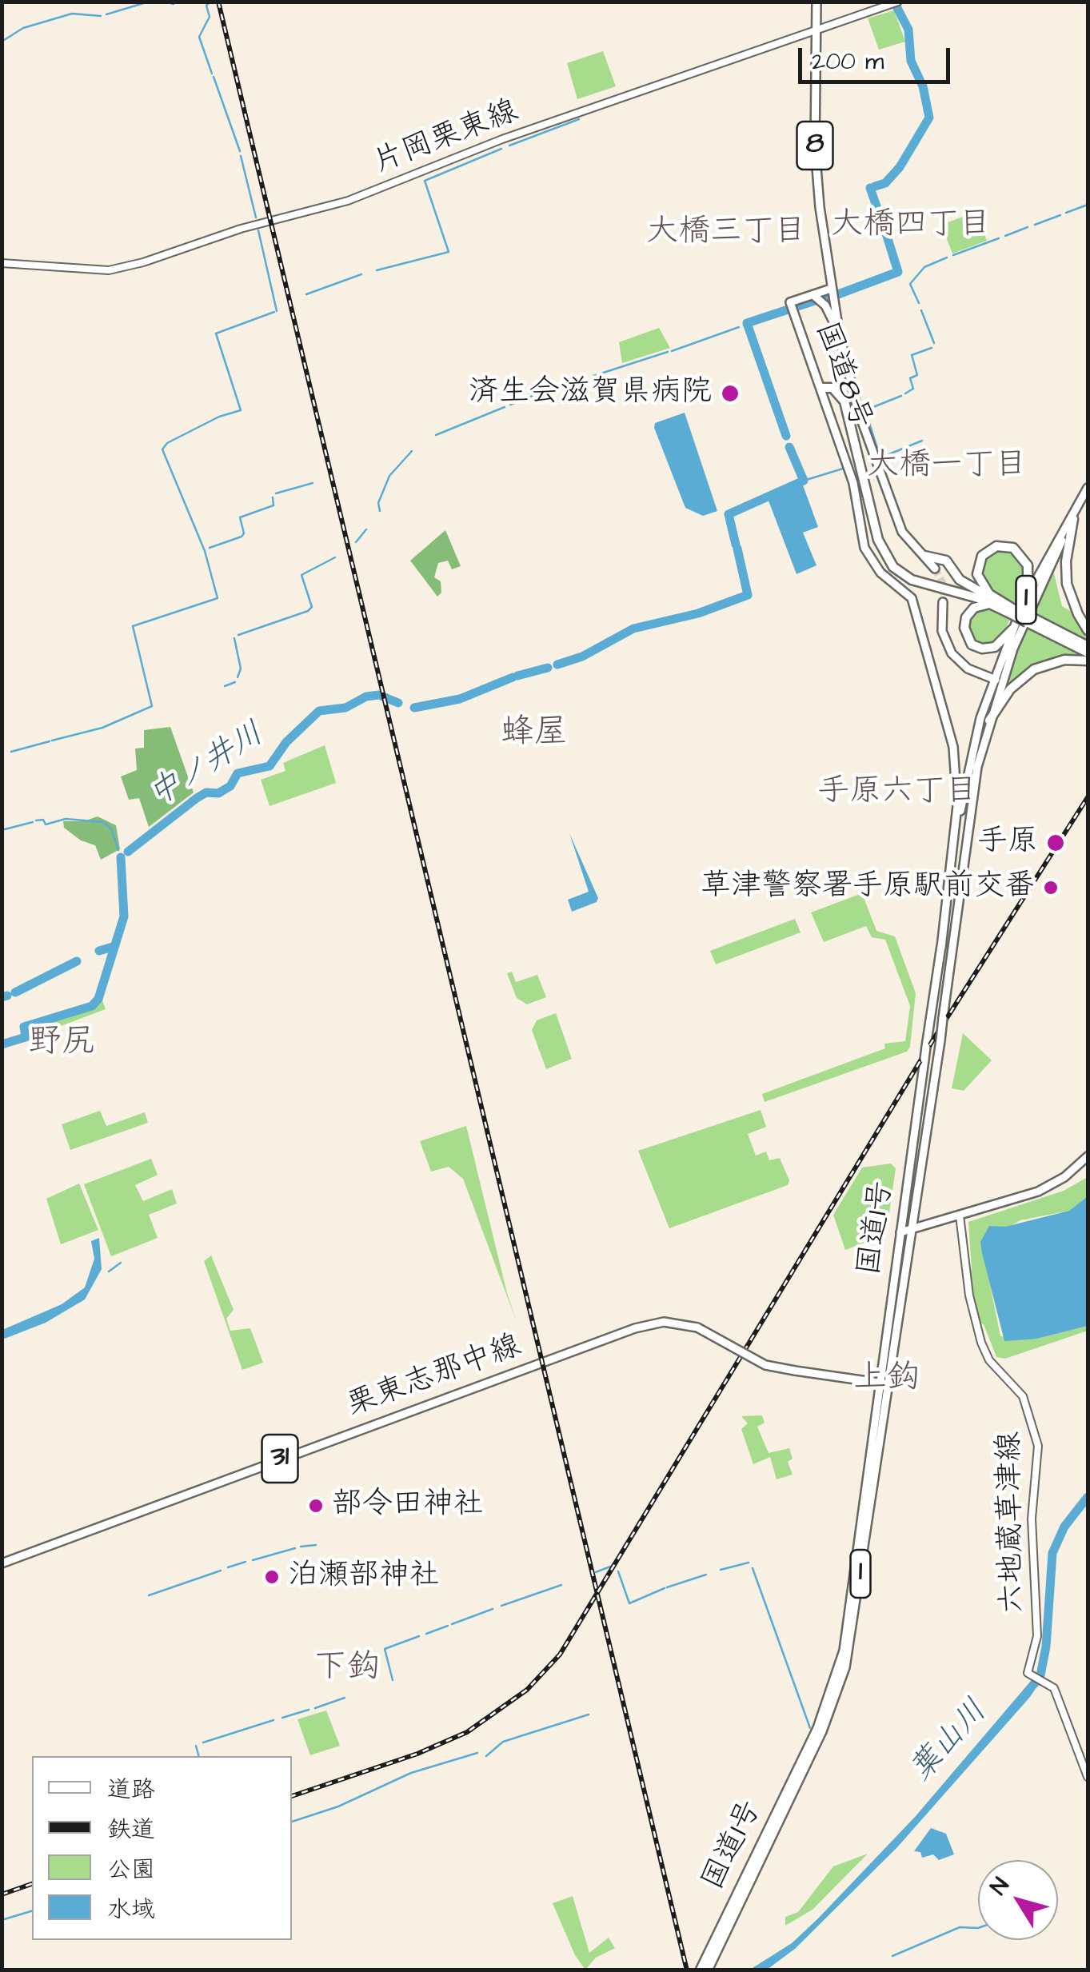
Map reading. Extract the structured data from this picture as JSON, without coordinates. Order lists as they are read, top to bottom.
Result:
{
  "streets": {
    "main road": [
      "片岡栗東線",
      "8",
      "国道8号",
      "1",
      "国道1号",
      "栗東志那中線",
      "31",
      "六地蔵草津線"
    ]
  },
  "crossings": [
    ["片岡栗東線", "国道8号"],
    ["8", "国道8号"],
    ["国道8号", "国道1号"],
    ["国道1号", "栗東志那中線"]
  ],
  "districts": [
    "大橋四丁目",
    "大橋三丁目",
    "大橋一丁目",
    "蜂屋",
    "手原六丁目",
    "野尻",
    "上鈎",
    "下鈎"
  ],
  "water": ["中ノ井川", "葉山川"],
  "places": [
    "済生会滋賀県病院",
    "手原",
    "草津警察署手原駅前交番",
    "部令田神社",
    "泊瀬部神社"
  ],
  "legend": [
    "道路",
    "鉄道",
    "公園",
    "水域"
  ],
  "scale_bar": "200 m",
  "north": "top left"
}
